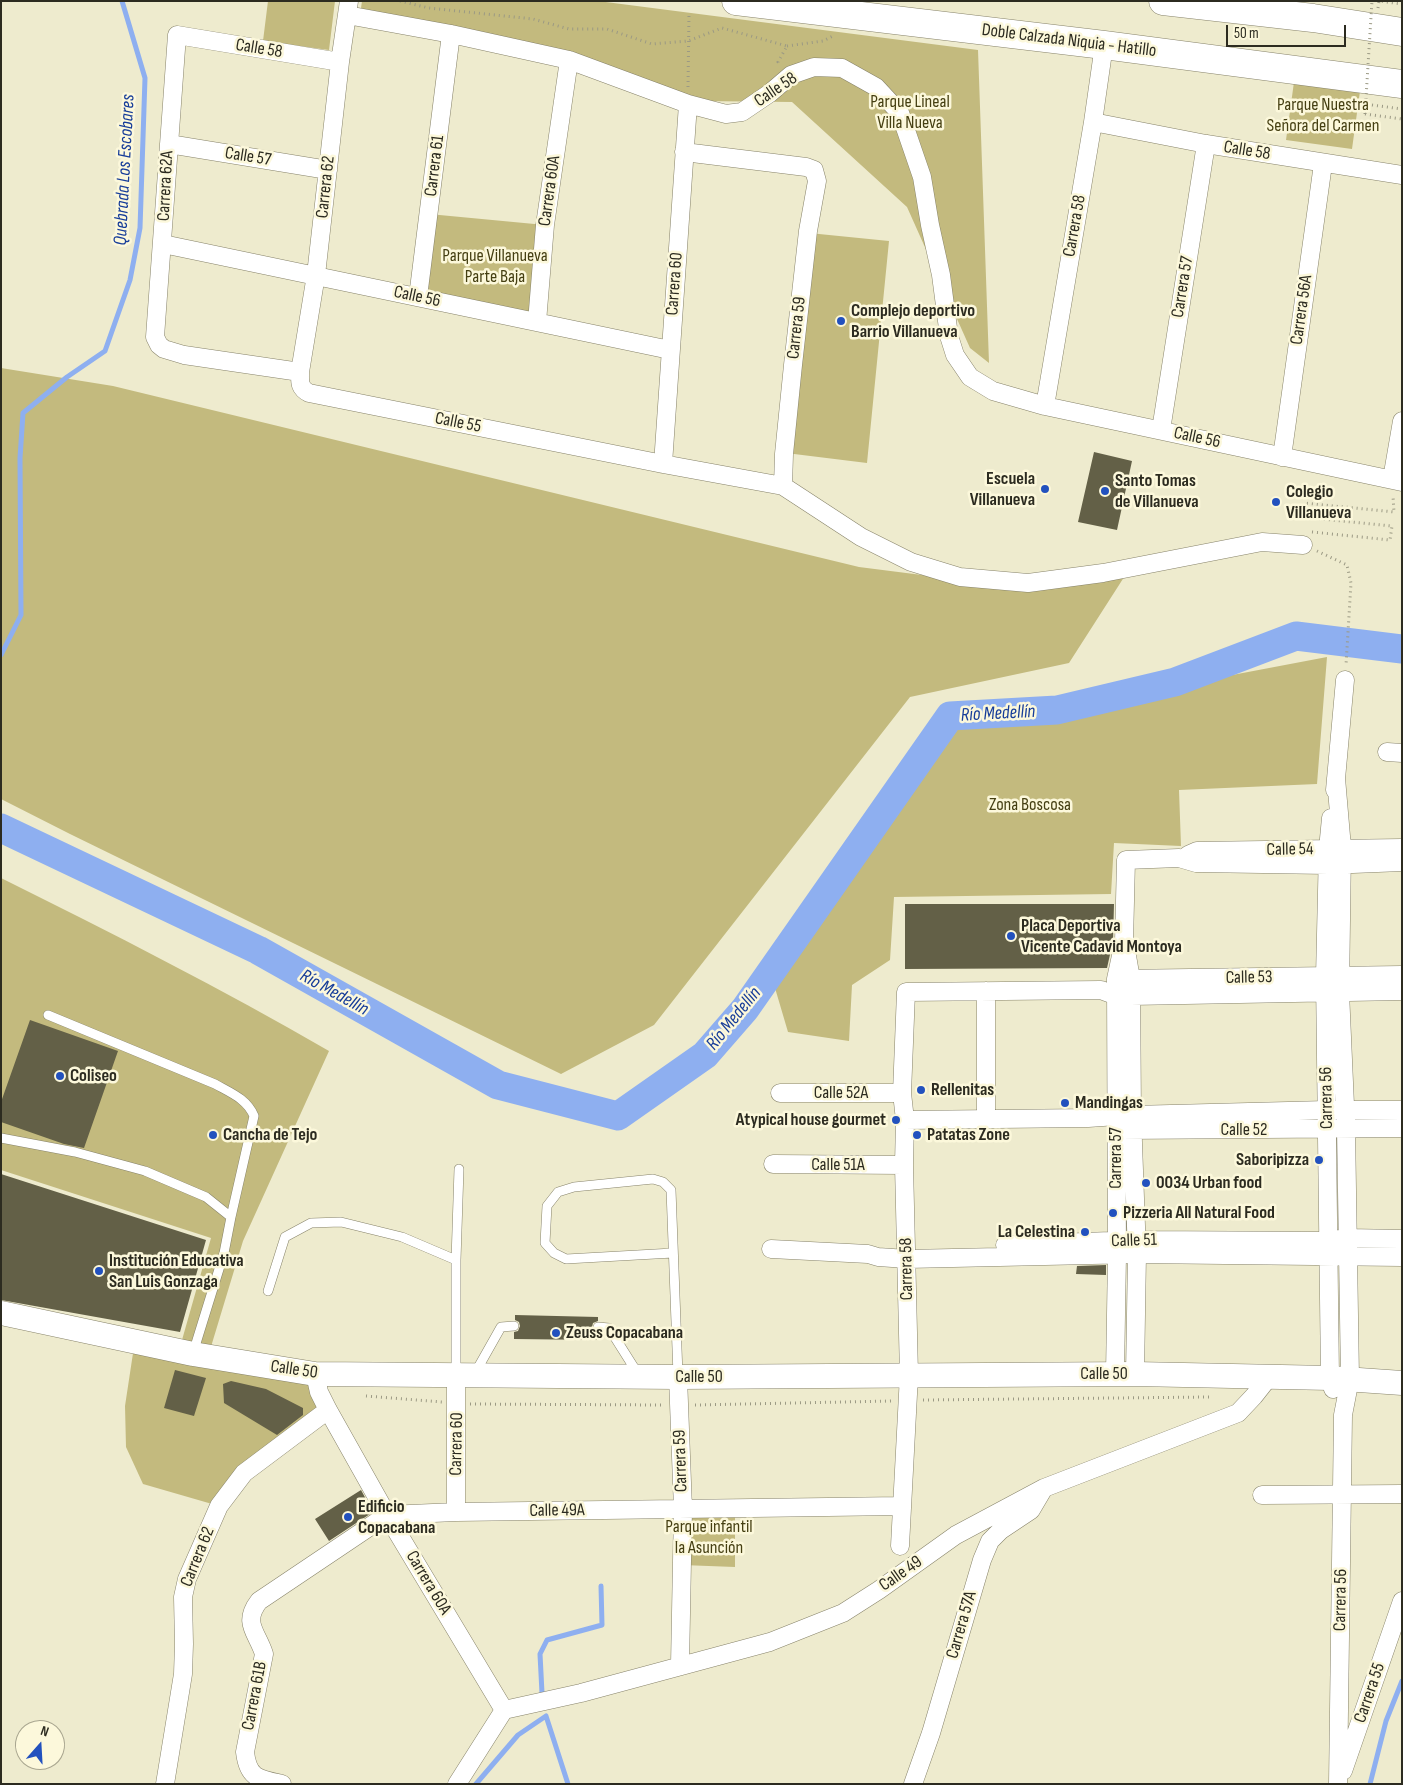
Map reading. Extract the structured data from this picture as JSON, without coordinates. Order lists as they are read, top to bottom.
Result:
{
  "streets": {
    "highway": ["Doble Calzada Niquia - Hatillo"],
    "main road": ["Calle 50"],
    "street": [
      "Calle 58",
      "Calle 57",
      "Carrera 61",
      "Carrera 62A",
      "Carrera 62",
      "Carrera 60A",
      "Carrera 58",
      "Carrera 60",
      "Carrera 57",
      "Calle 56",
      "Carrera 56A",
      "Carrera 59",
      "Calle 55",
      "Calle 54",
      "Calle 53",
      "Calle 52A",
      "Carrera 56",
      "Calle 52",
      "Calle 51A",
      "Calle 51",
      "Calle 49A",
      "Calle 49",
      "Carrera 57A",
      "Carrera 55",
      "Carrera 61B"
    ]
  },
  "crossings": [
    ["Doble Calzada Niquia - Hatillo", "Carrera 58"],
    ["Calle 58", "Carrera 61"],
    ["Calle 58", "Carrera 62A"],
    ["Calle 58", "Carrera 62"],
    ["Calle 58", "Carrera 60A"],
    ["Calle 58", "Carrera 58"],
    ["Calle 58", "Carrera 60"],
    ["Calle 58", "Carrera 57"],
    ["Calle 58", "Calle 56"],
    ["Calle 58", "Carrera 56A"],
    ["Calle 57", "Carrera 62A"],
    ["Calle 57", "Carrera 62"],
    ["Carrera 61", "Calle 56"],
    ["Carrera 62A", "Carrera 62"],
    ["Carrera 62A", "Calle 56"],
    ["Carrera 62A", "Calle 55"],
    ["Carrera 62", "Carrera 60A"],
    ["Carrera 62", "Calle 56"],
    ["Carrera 62", "Calle 55"],
    ["Carrera 60A", "Calle 56"],
    ["Carrera 60A", "Calle 50"],
    ["Carrera 60A", "Calle 49A"],
    ["Carrera 60A", "Calle 49"],
    ["Carrera 60A", "Carrera 61B"],
    ["Carrera 58", "Calle 56"],
    ["Carrera 58", "Calle 53"],
    ["Carrera 58", "Calle 52A"],
    ["Carrera 58", "Calle 52"],
    ["Carrera 58", "Calle 51A"],
    ["Carrera 58", "Calle 51"],
    ["Carrera 58", "Calle 50"],
    ["Carrera 58", "Calle 49A"],
    ["Carrera 60", "Calle 56"],
    ["Carrera 60", "Carrera 59"],
    ["Carrera 60", "Calle 55"],
    ["Carrera 60", "Calle 50"],
    ["Carrera 60", "Calle 49A"],
    ["Carrera 57", "Calle 56"],
    ["Carrera 57", "Calle 54"],
    ["Carrera 57", "Calle 53"],
    ["Carrera 57", "Calle 52"],
    ["Carrera 57", "Calle 51"],
    ["Carrera 57", "Calle 50"],
    ["Calle 56", "Carrera 56A"],
    ["Carrera 59", "Calle 55"],
    ["Carrera 59", "Calle 50"],
    ["Carrera 59", "Calle 49A"],
    ["Carrera 59", "Calle 49"],
    ["Calle 54", "Carrera 56"],
    ["Calle 53", "Carrera 56"],
    ["Carrera 56", "Calle 52"],
    ["Carrera 56", "Calle 51"],
    ["Carrera 56", "Calle 50"],
    ["Carrera 56", "Carrera 55"],
    ["Calle 50", "Calle 49"],
    ["Calle 49A", "Carrera 61B"],
    ["Calle 49", "Carrera 57A"]
  ],
  "water": ["Quebrada Los Escobares", "Río Medellín"],
  "parks": [
    "Parque Lineal Villa Nueva",
    "Parque Nuestra Señora del Carmen",
    "Parque Villanueva Parte Baja",
    "Zona Boscosa",
    "Parque infantil la Asunción"
  ],
  "places": [
    "Complejo deportivo Barrio Villanueva",
    "Escuela Villanueva",
    "Santo Tomas de Villanueva",
    "Colegio Villanueva",
    "Placa Deportiva Vicente Cadavid Montoya",
    "Coliseo",
    "Rellenitas",
    "Mandingas",
    "Atypical house gourmet",
    "Cancha de Tejo",
    "Patatas Zone",
    "Saboripizza",
    "0034 Urban food",
    "Pizzeria All Natural Food",
    "La Celestina",
    "Institución Educativa San Luis Gonzaga",
    "Zeuss Copacabana",
    "Edificio Copacabana"
  ],
  "scale_bar": "50 m",
  "north": "top"
}
